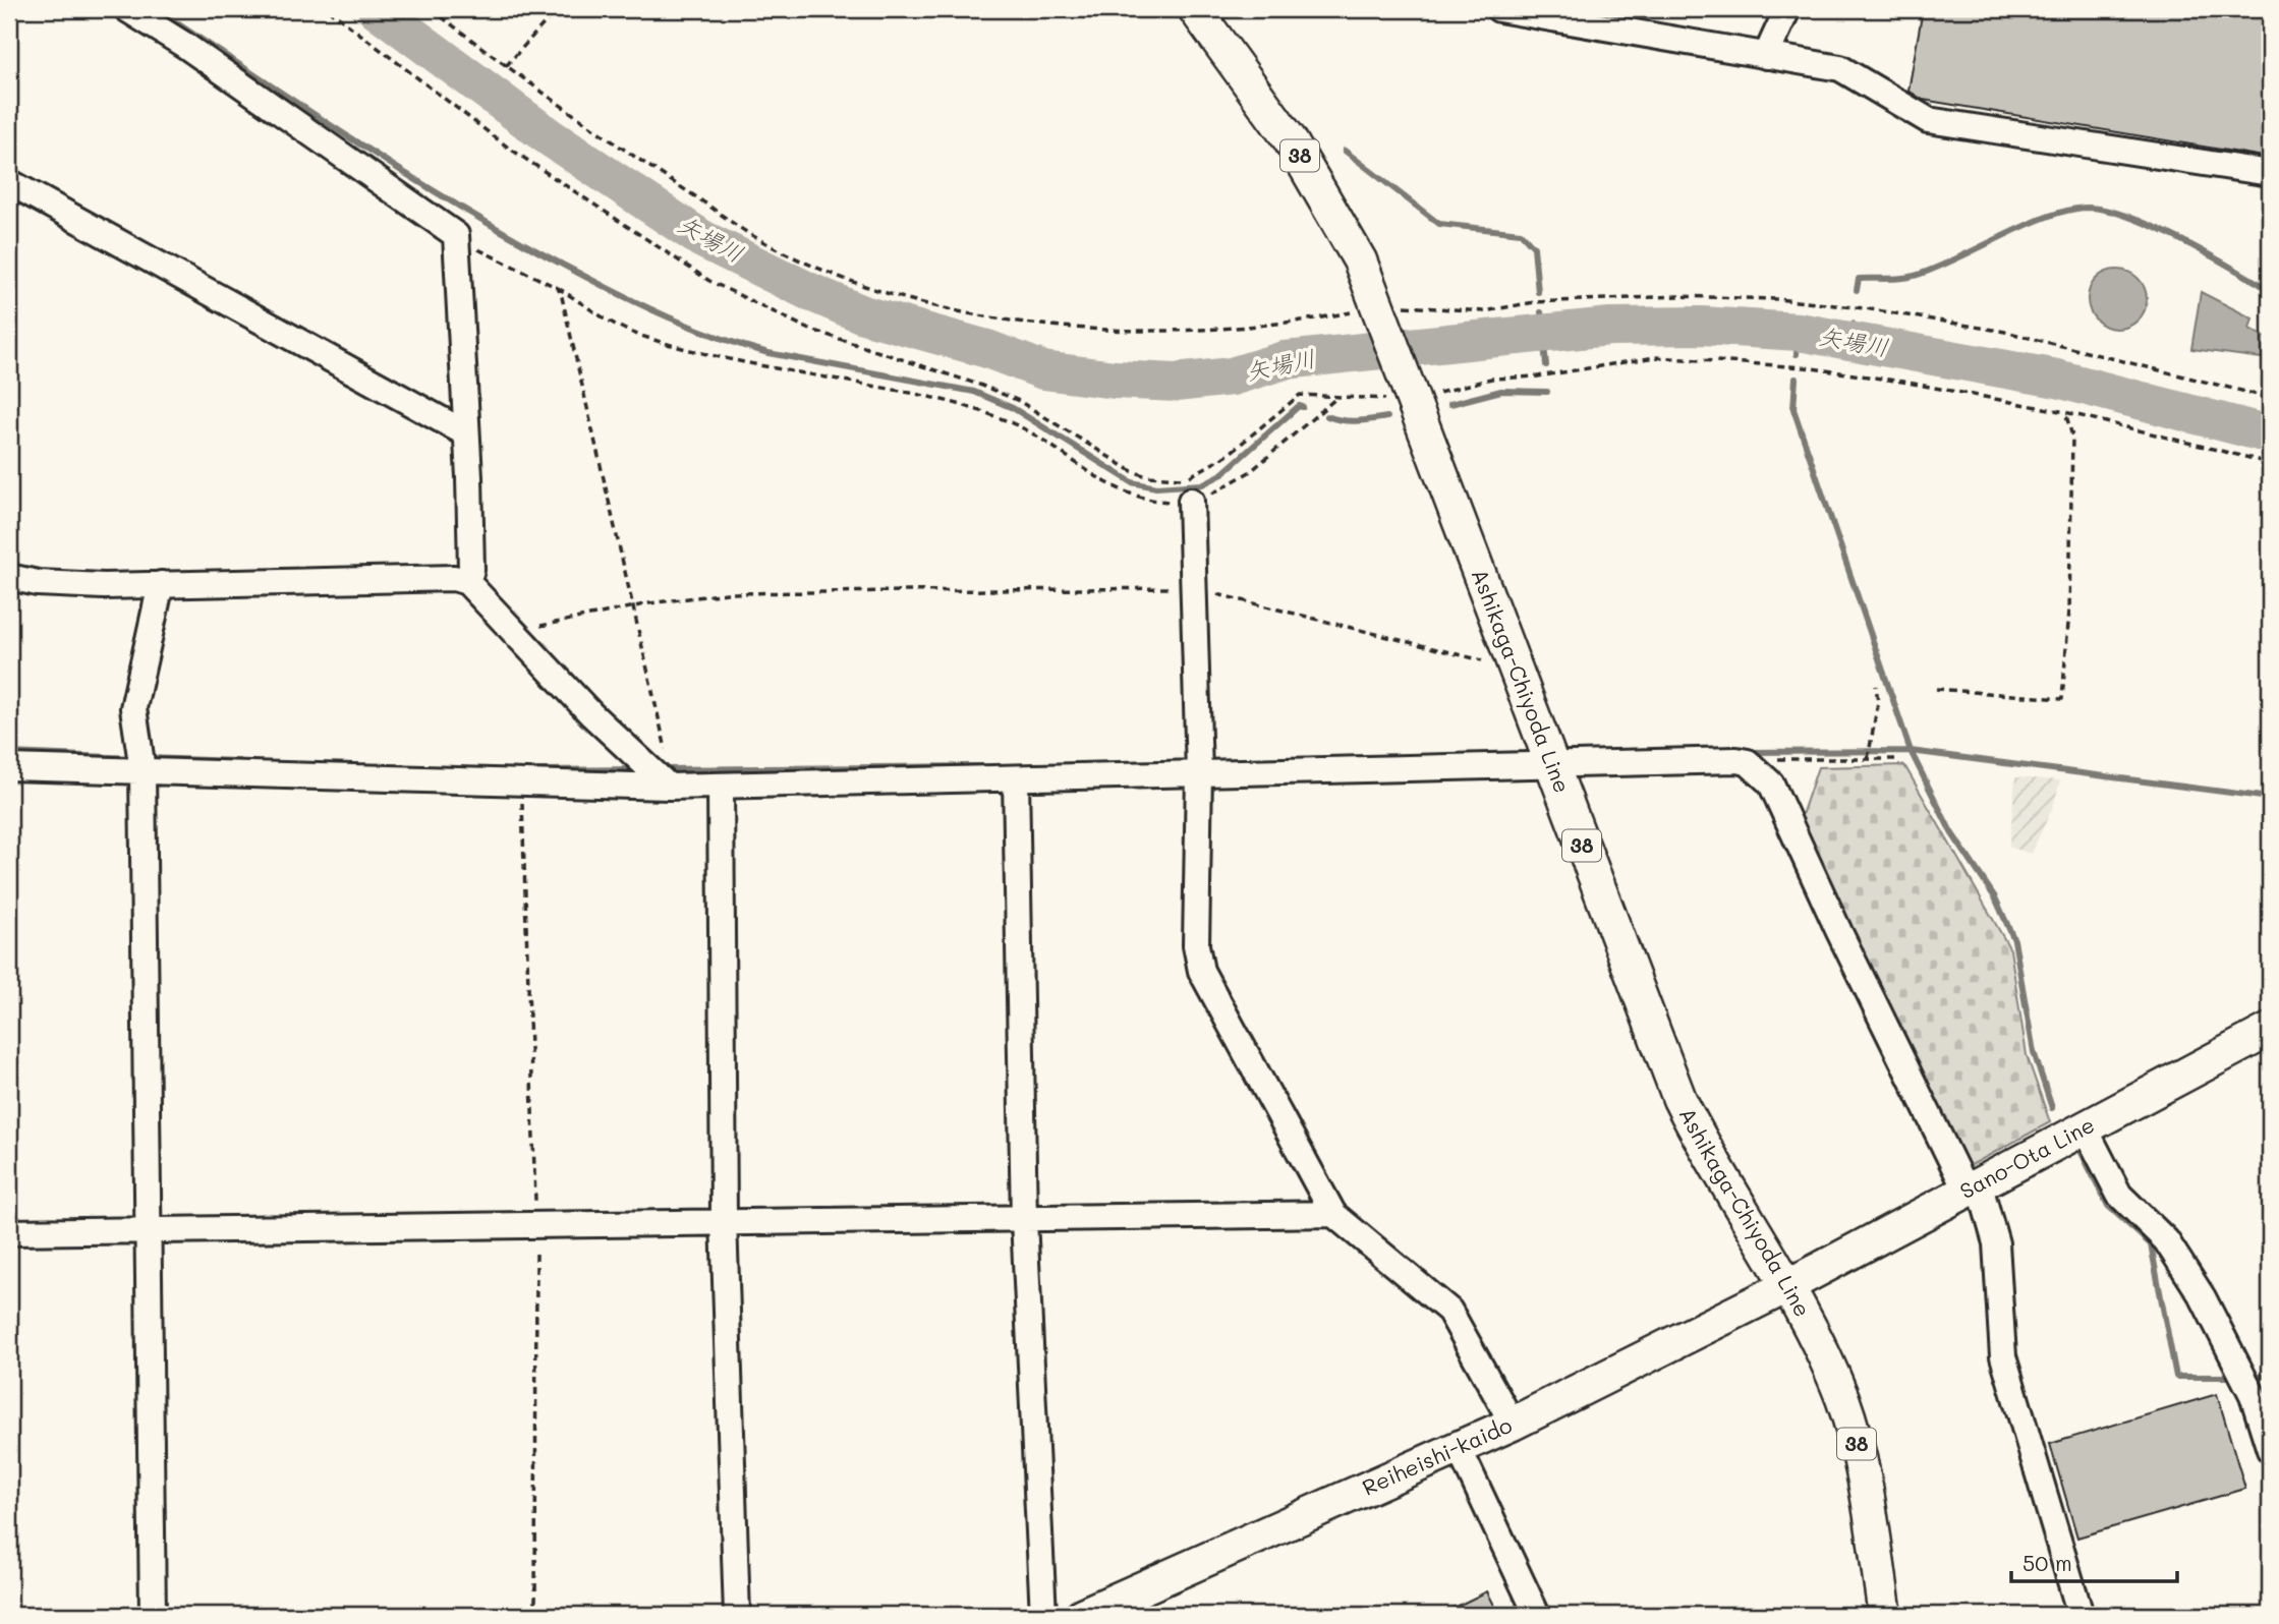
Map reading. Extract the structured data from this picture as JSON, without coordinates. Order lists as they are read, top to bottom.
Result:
{
  "streets": {
    "main road": [
      "38",
      "Ashikaga-Chiyoda Line",
      "Sano-Ota Line",
      "Reiheishi-kaido"
    ]
  },
  "crossings": [
    ["Ashikaga-Chiyoda Line", "Sano-Ota Line"],
    ["Ashikaga-Chiyoda Line", "Reiheishi-kaido"],
    ["Sano-Ota Line", "Reiheishi-kaido"]
  ],
  "water": ["矢場川"],
  "scale_bar": "50 m"
}
